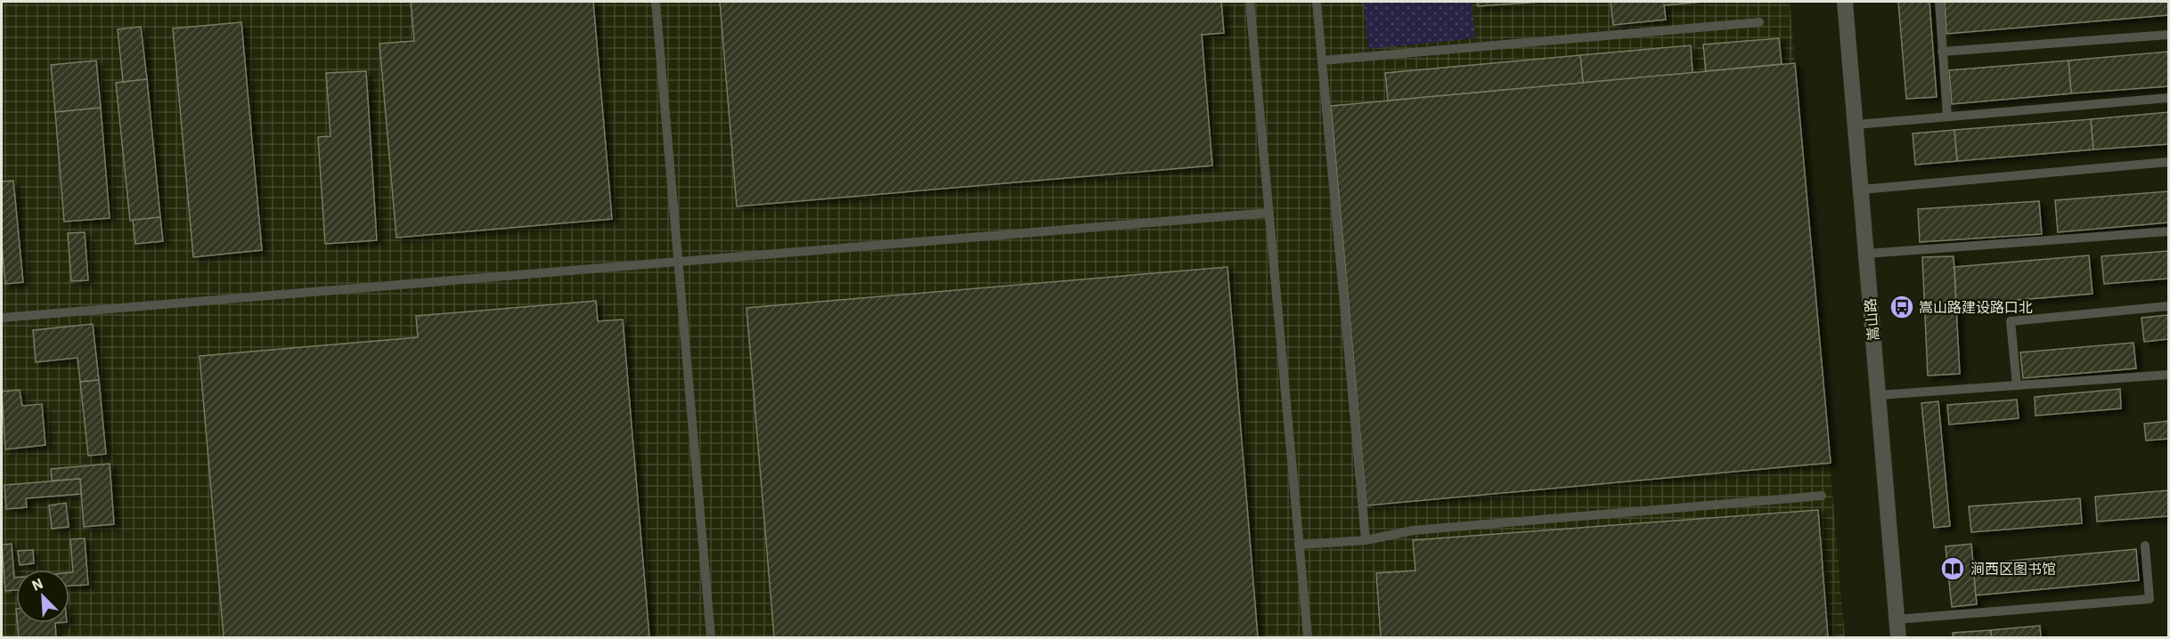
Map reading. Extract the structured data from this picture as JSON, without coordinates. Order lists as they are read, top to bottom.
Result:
{
  "streets": {
    "street": ["嵩山路"]
  },
  "places": {
    "bus stop": ["嵩山路建设路口北"],
    "library": ["涧西区图书馆"]
  },
  "north": "top left"
}
